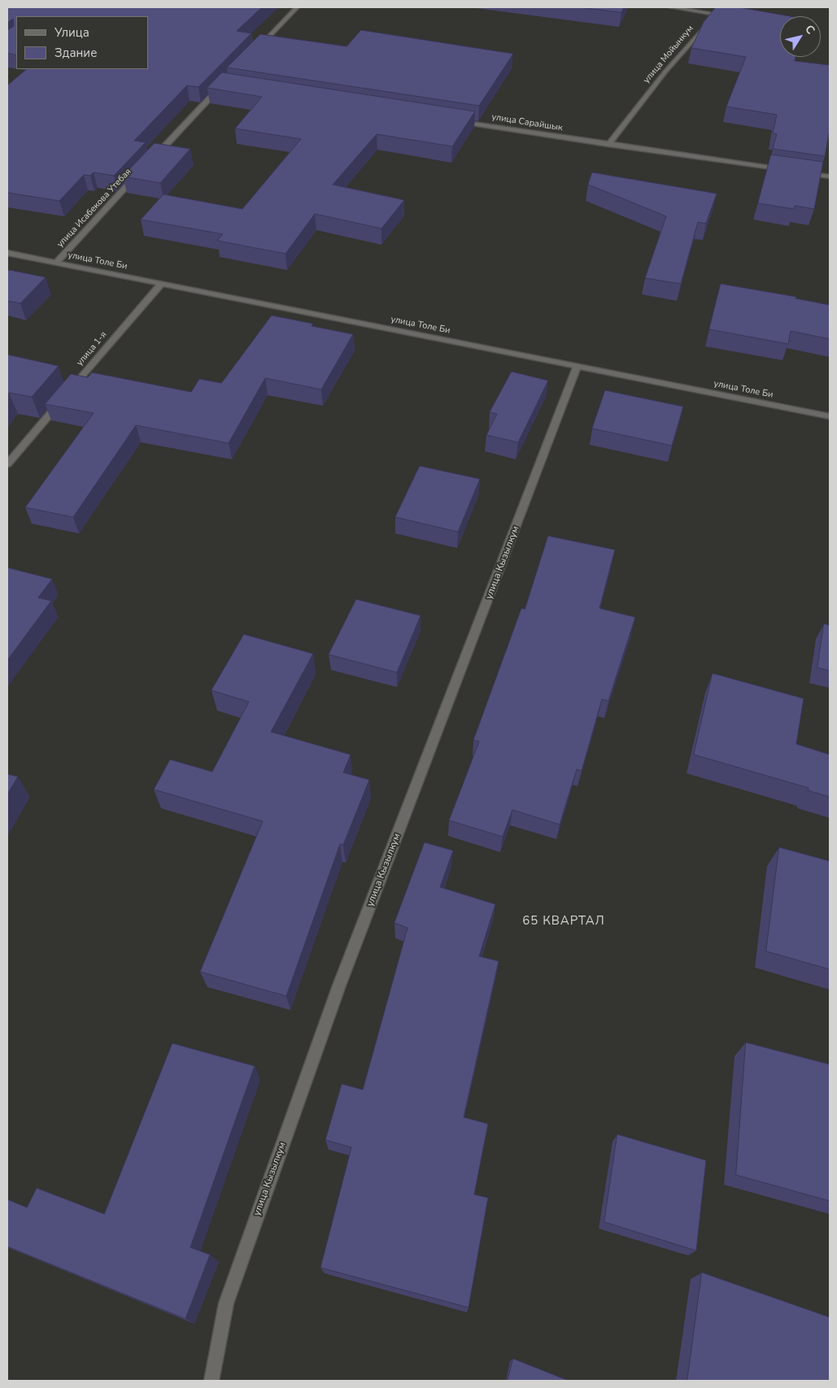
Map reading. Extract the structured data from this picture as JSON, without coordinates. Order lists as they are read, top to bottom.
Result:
{
  "streets": {
    "street": [
      "улица Мойынкум",
      "улица Сарайшык",
      "улица Исабекова Утебая",
      "улица Толе Би",
      "улица 1-я",
      "улица Кызылкум"
    ]
  },
  "crossings": [
    ["улица Мойынкум", "улица Сарайшык"],
    ["улица Исабекова Утебая", "улица Толе Би"],
    ["улица Толе Би", "улица 1-я"],
    ["улица Толе Би", "улица Кызылкум"]
  ],
  "districts": ["65 КВАРТАЛ"],
  "legend": ["Улица", "Здание"],
  "north": "top right"
}
